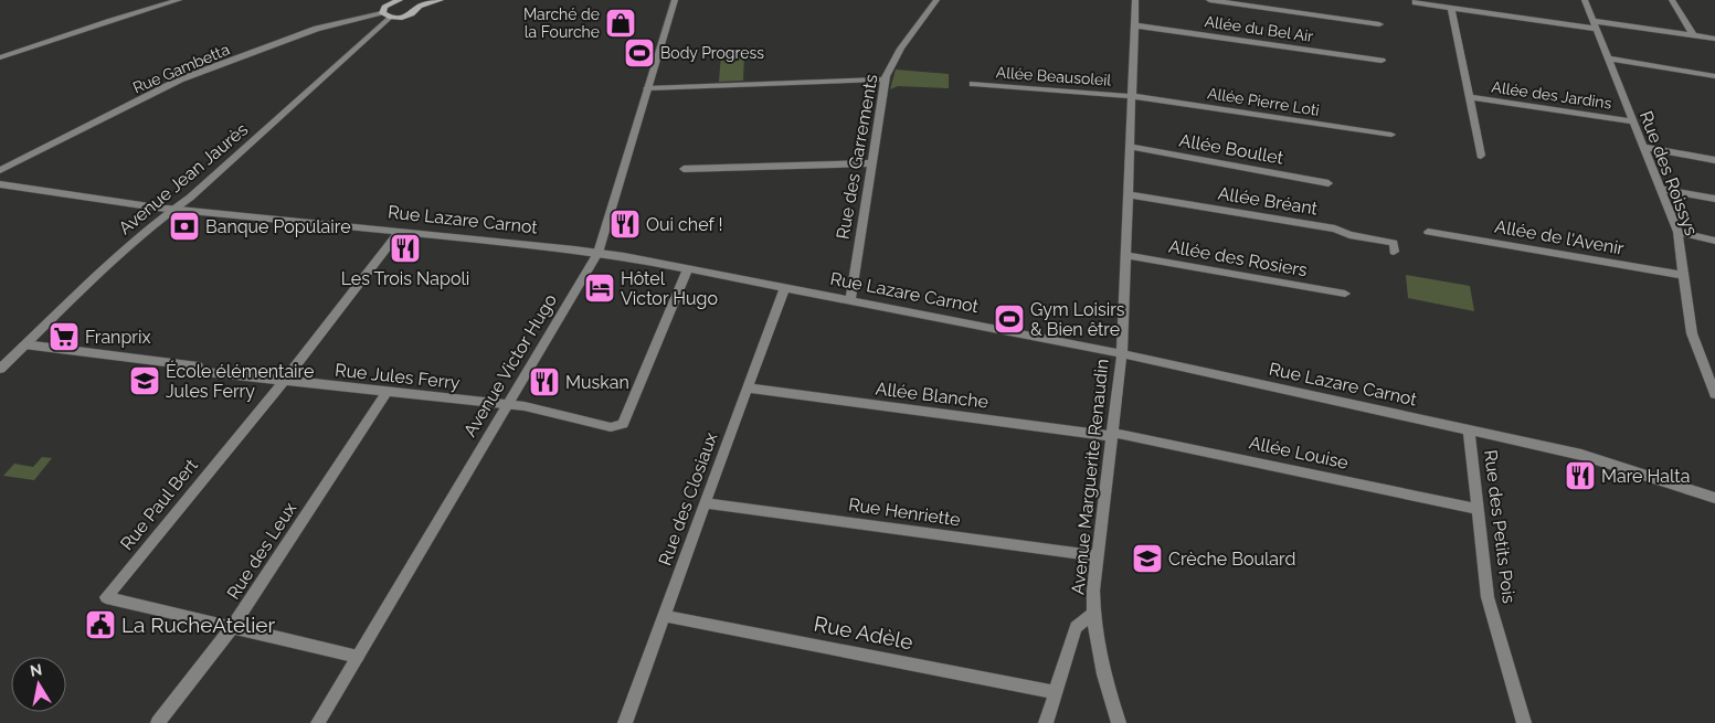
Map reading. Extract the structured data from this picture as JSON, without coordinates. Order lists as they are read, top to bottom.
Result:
{
  "streets": {
    "street": [
      "Allée du Bel Air",
      "Rue Gambetta",
      "Allée Beausoleil",
      "Allée des Jardins",
      "Allée Pierre Loti",
      "Allée Boullet",
      "Rue des Garrements",
      "Rue des Roissys",
      "Avenue Jean Jaurès",
      "Allée Bréant",
      "Rue Lazare Carnot",
      "Allée de l'Avenir",
      "Allée des Rosiers",
      "Avenue Victor Hugo",
      "Rue Jules Ferry",
      "Allée Blanche",
      "Allée Louise",
      "Avenue Marguerite Renaudin",
      "Rue des Closiaux",
      "Rue Paul Bert",
      "Rue Henriette",
      "Rue des Petits Pois",
      "Rue des Leux",
      "Rue Adèle"
    ]
  },
  "crossings": [
    ["Allée du Bel Air", "Avenue Marguerite Renaudin"],
    ["Rue Gambetta", "Avenue Jean Jaurès"],
    ["Allée Beausoleil", "Allée Pierre Loti"],
    ["Allée Beausoleil", "Avenue Marguerite Renaudin"],
    ["Allée des Jardins", "Rue des Roissys"],
    ["Allée Pierre Loti", "Avenue Marguerite Renaudin"],
    ["Allée Boullet", "Avenue Marguerite Renaudin"],
    ["Rue des Garrements", "Rue Lazare Carnot"],
    ["Rue des Roissys", "Allée de l'Avenir"],
    ["Avenue Jean Jaurès", "Rue Lazare Carnot"],
    ["Avenue Jean Jaurès", "Rue Jules Ferry"],
    ["Allée Bréant", "Avenue Marguerite Renaudin"],
    ["Rue Lazare Carnot", "Avenue Victor Hugo"],
    ["Rue Lazare Carnot", "Rue Jules Ferry"],
    ["Rue Lazare Carnot", "Avenue Marguerite Renaudin"],
    ["Rue Lazare Carnot", "Rue des Closiaux"],
    ["Rue Lazare Carnot", "Rue Paul Bert"],
    ["Rue Lazare Carnot", "Rue des Petits Pois"],
    ["Allée des Rosiers", "Avenue Marguerite Renaudin"],
    ["Avenue Victor Hugo", "Rue Jules Ferry"],
    ["Avenue Victor Hugo", "Rue Paul Bert"],
    ["Rue Jules Ferry", "Rue Paul Bert"],
    ["Rue Jules Ferry", "Rue des Leux"],
    ["Allée Blanche", "Allée Louise"],
    ["Allée Blanche", "Avenue Marguerite Renaudin"],
    ["Allée Blanche", "Rue des Closiaux"],
    ["Allée Louise", "Avenue Marguerite Renaudin"],
    ["Allée Louise", "Rue des Petits Pois"],
    ["Avenue Marguerite Renaudin", "Rue Henriette"],
    ["Rue des Closiaux", "Rue Henriette"],
    ["Rue des Closiaux", "Rue Adèle"],
    ["Rue Paul Bert", "Rue des Leux"]
  ],
  "places": {
    "shop": ["Marché de la Fourche"],
    "sports": ["Body Progress", "Gym Loisirs & Bien être"],
    "restaurant": [
      "Oui chef !",
      "Les Trois Napoli",
      "Muskan",
      "Mare Halta"
    ],
    "bank": ["Banque Populaire"],
    "hotel": ["Hôtel Victor Hugo"],
    "supermarket": ["Franprix"],
    "school or university": ["École élémentaire Jules Ferry", "Crèche Boulard"],
    "public building": ["La RucheAtelier"]
  },
  "north": "top"
}
